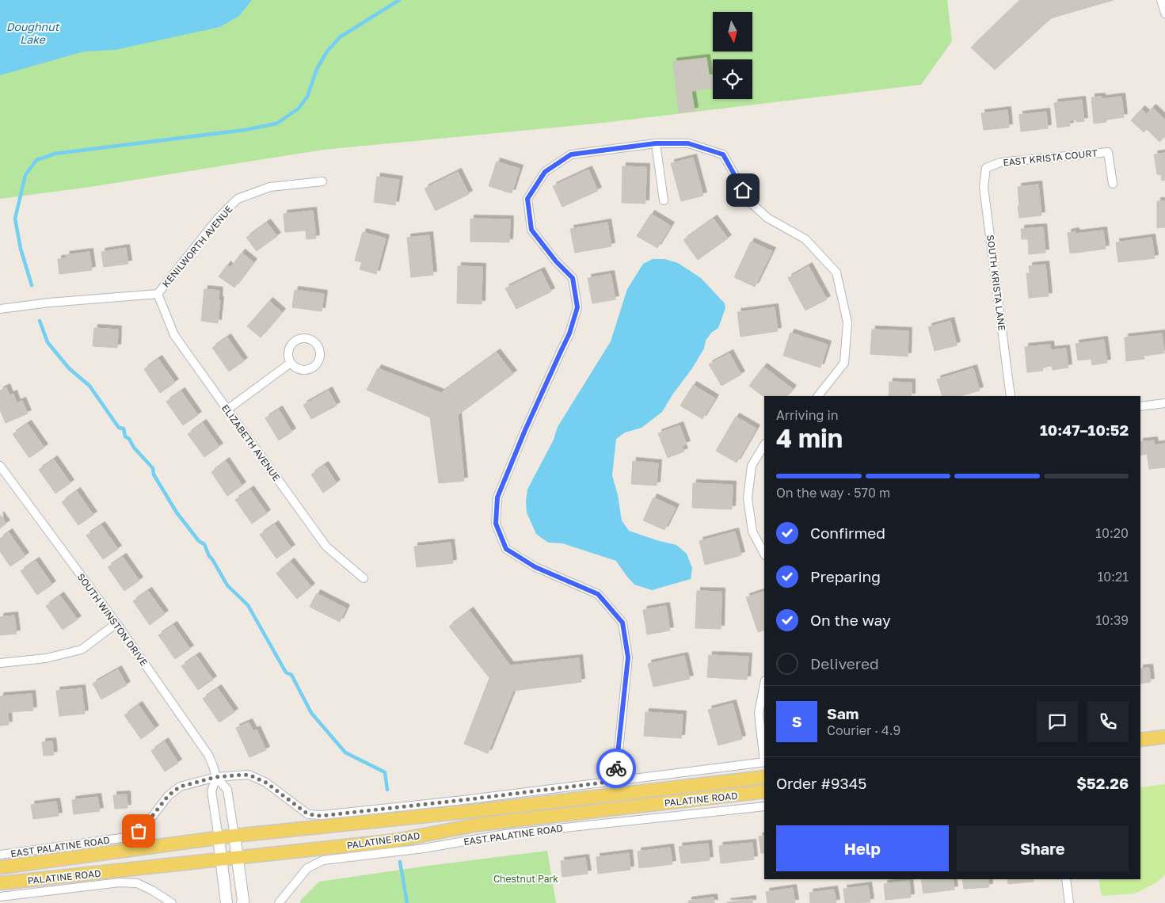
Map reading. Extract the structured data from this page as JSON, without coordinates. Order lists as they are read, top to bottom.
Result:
{
  "streets": {
    "main road": ["PALATINE ROAD"],
    "street": [
      "EAST KRISTA COURT",
      "KENILWORTH AVENUE",
      "SOUTH KRISTA LANE",
      "ELIZABETH AVENUE",
      "SOUTH WINSTON DRIVE",
      "EAST PALATINE ROAD"
    ]
  },
  "crossings": [
    ["EAST KRISTA COURT", "SOUTH KRISTA LANE"],
    ["KENILWORTH AVENUE", "ELIZABETH AVENUE"],
    ["SOUTH WINSTON DRIVE", "PALATINE ROAD"],
    ["SOUTH WINSTON DRIVE", "EAST PALATINE ROAD"]
  ],
  "water": ["Doughnut Lake"],
  "parks": ["Chestnut Park"],
  "north": "bottom",
  "page": {
    "heading": ["4 min", "Arriving in", "10:47–10:52"],
    "panel": [
      "Sam",
      "Courier · 4.9",
      "Order #9345",
      "$52.26"
    ],
    "bar": "On the way · 570 m",
    "list": [
      ["Confirmed", "10:20"],
      ["Preparing", "10:21"],
      ["On the way", "10:39"],
      "Delivered"
    ],
    "round": "S",
    "buttons": ["Help", "Share"]
  }
}
